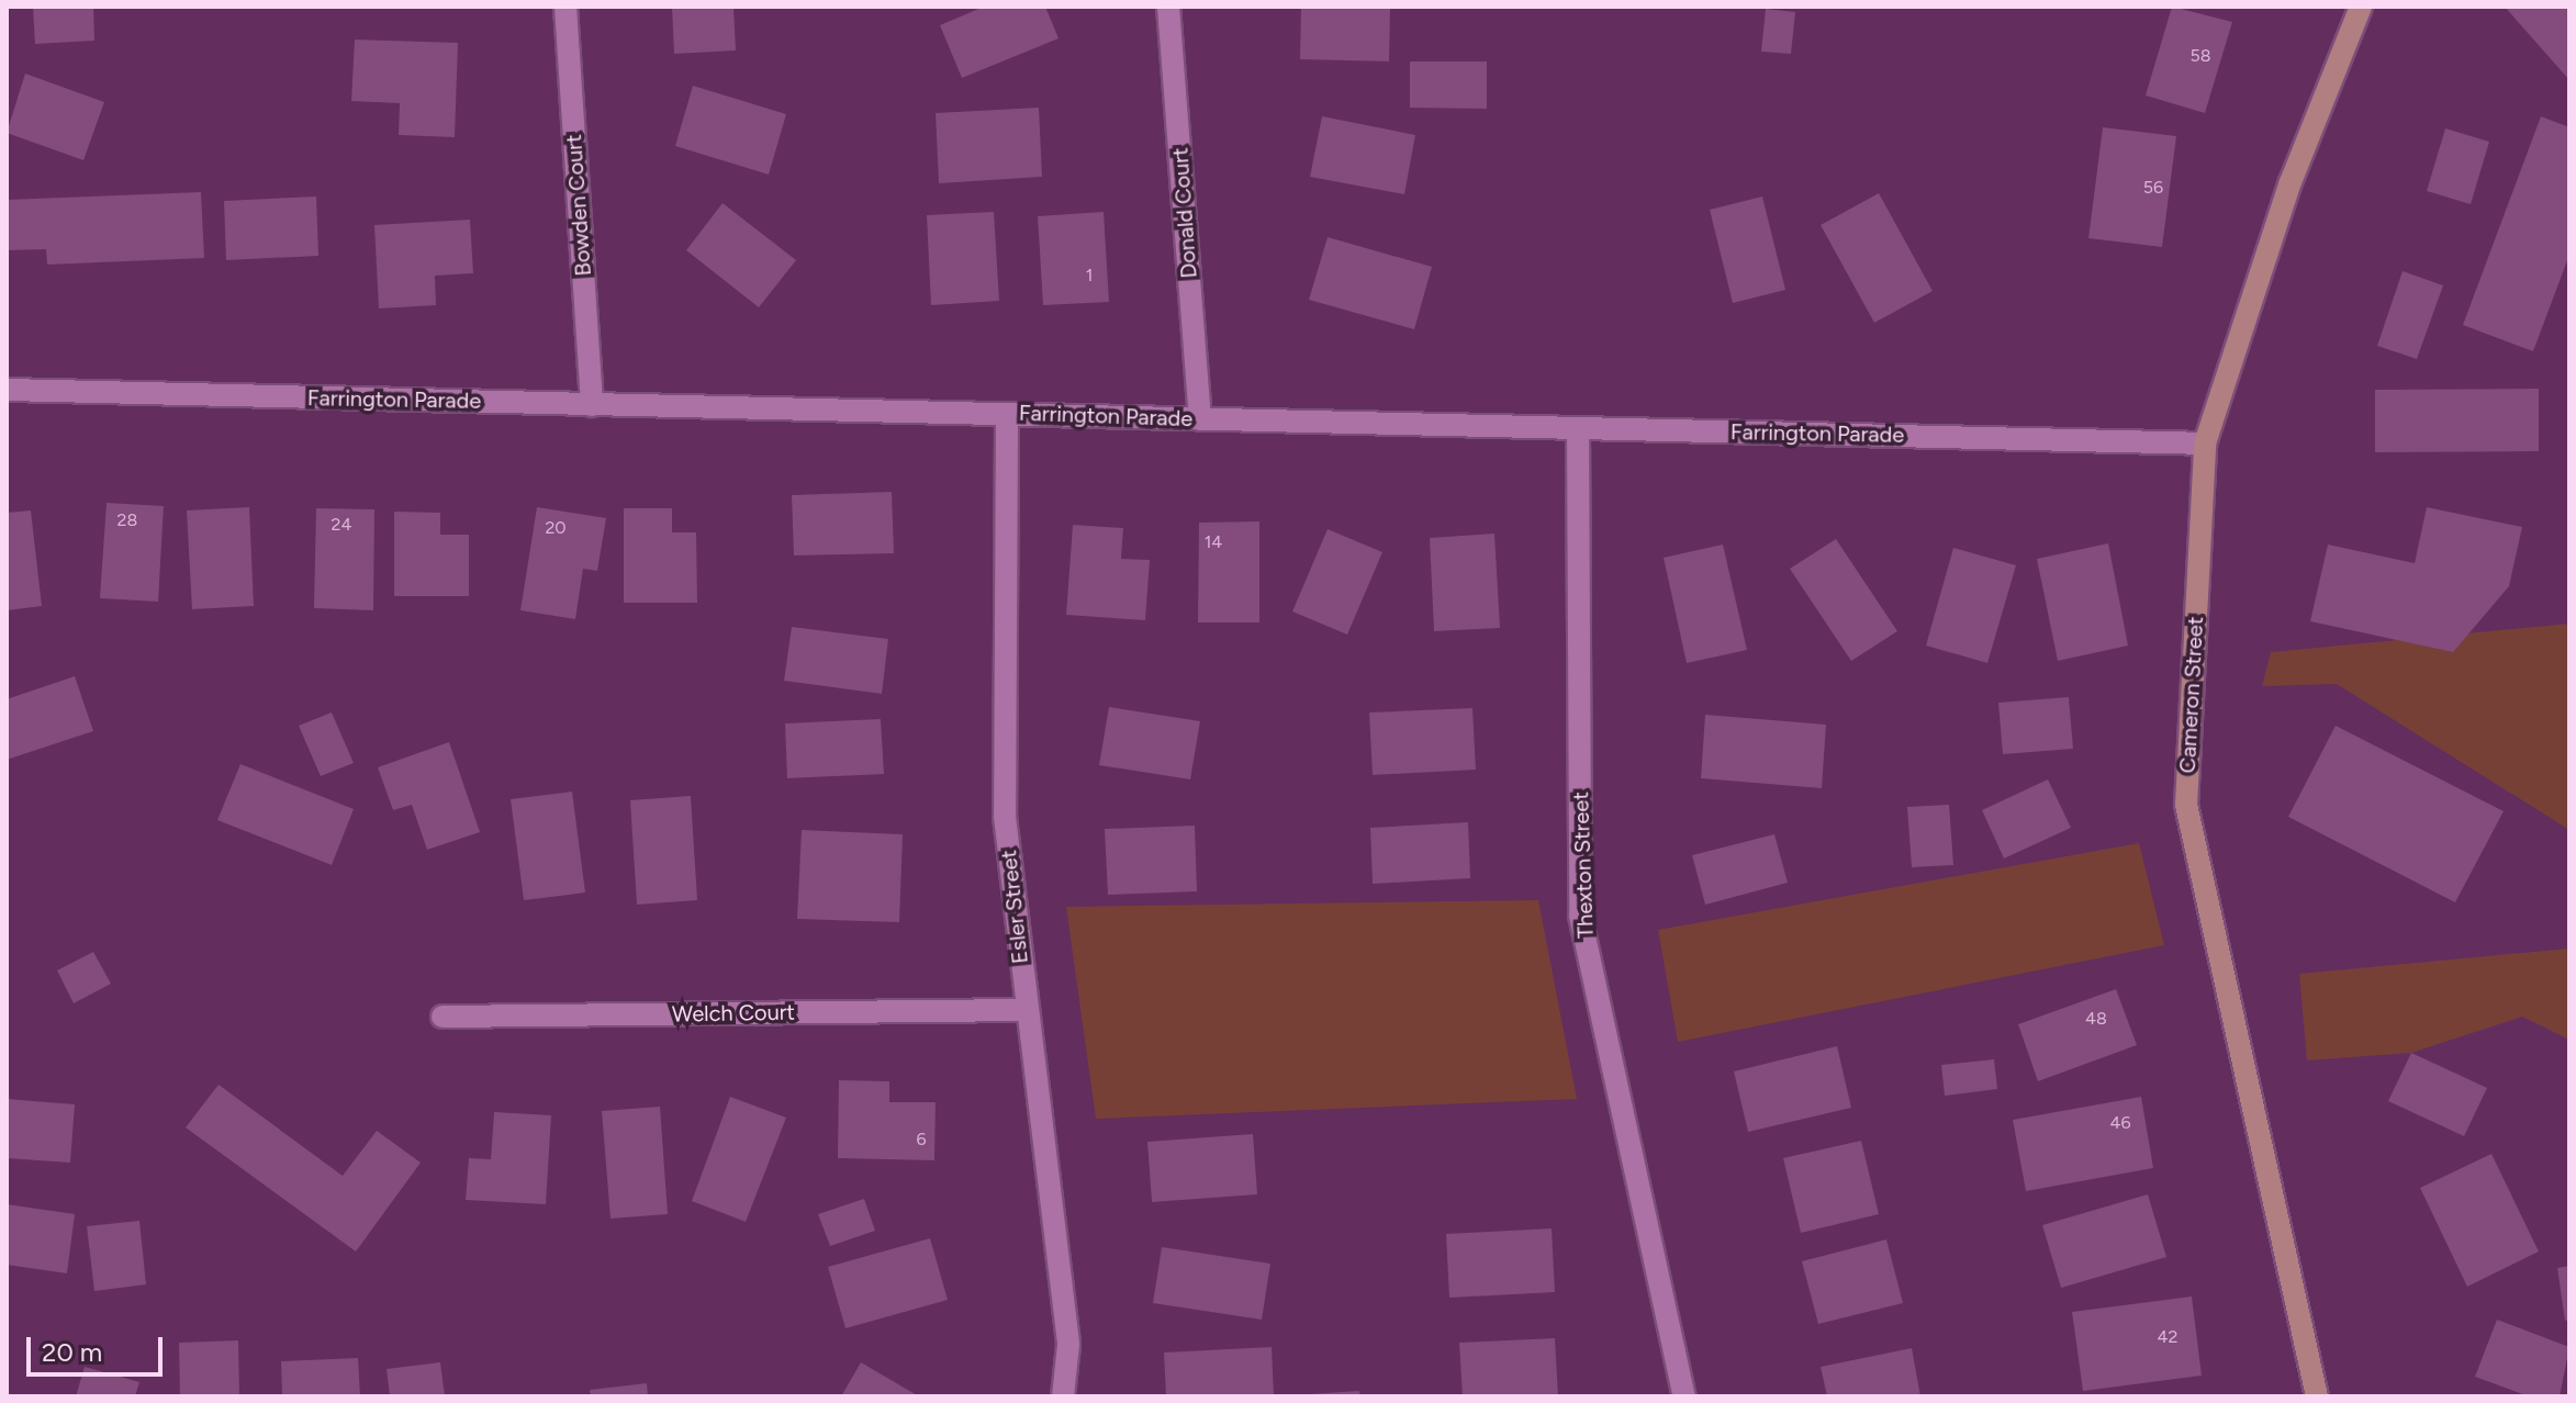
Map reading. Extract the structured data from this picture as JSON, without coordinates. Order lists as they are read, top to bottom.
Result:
{
  "streets": {
    "street": [
      "Bowden Court",
      "Donald Court",
      "Farrington Parade",
      "Cameron Street",
      "Thexton Street",
      "Esler Street",
      "Welch Court"
    ]
  },
  "crossings": [
    ["Bowden Court", "Farrington Parade"],
    ["Donald Court", "Farrington Parade"],
    ["Farrington Parade", "Cameron Street"],
    ["Farrington Parade", "Thexton Street"],
    ["Farrington Parade", "Esler Street"],
    ["Esler Street", "Welch Court"]
  ],
  "house_numbers": [
    "58",
    "56",
    "1",
    "28",
    "24",
    "20",
    "14",
    "48",
    "46",
    "6",
    "42"
  ],
  "scale_bar": "20 m"
}
